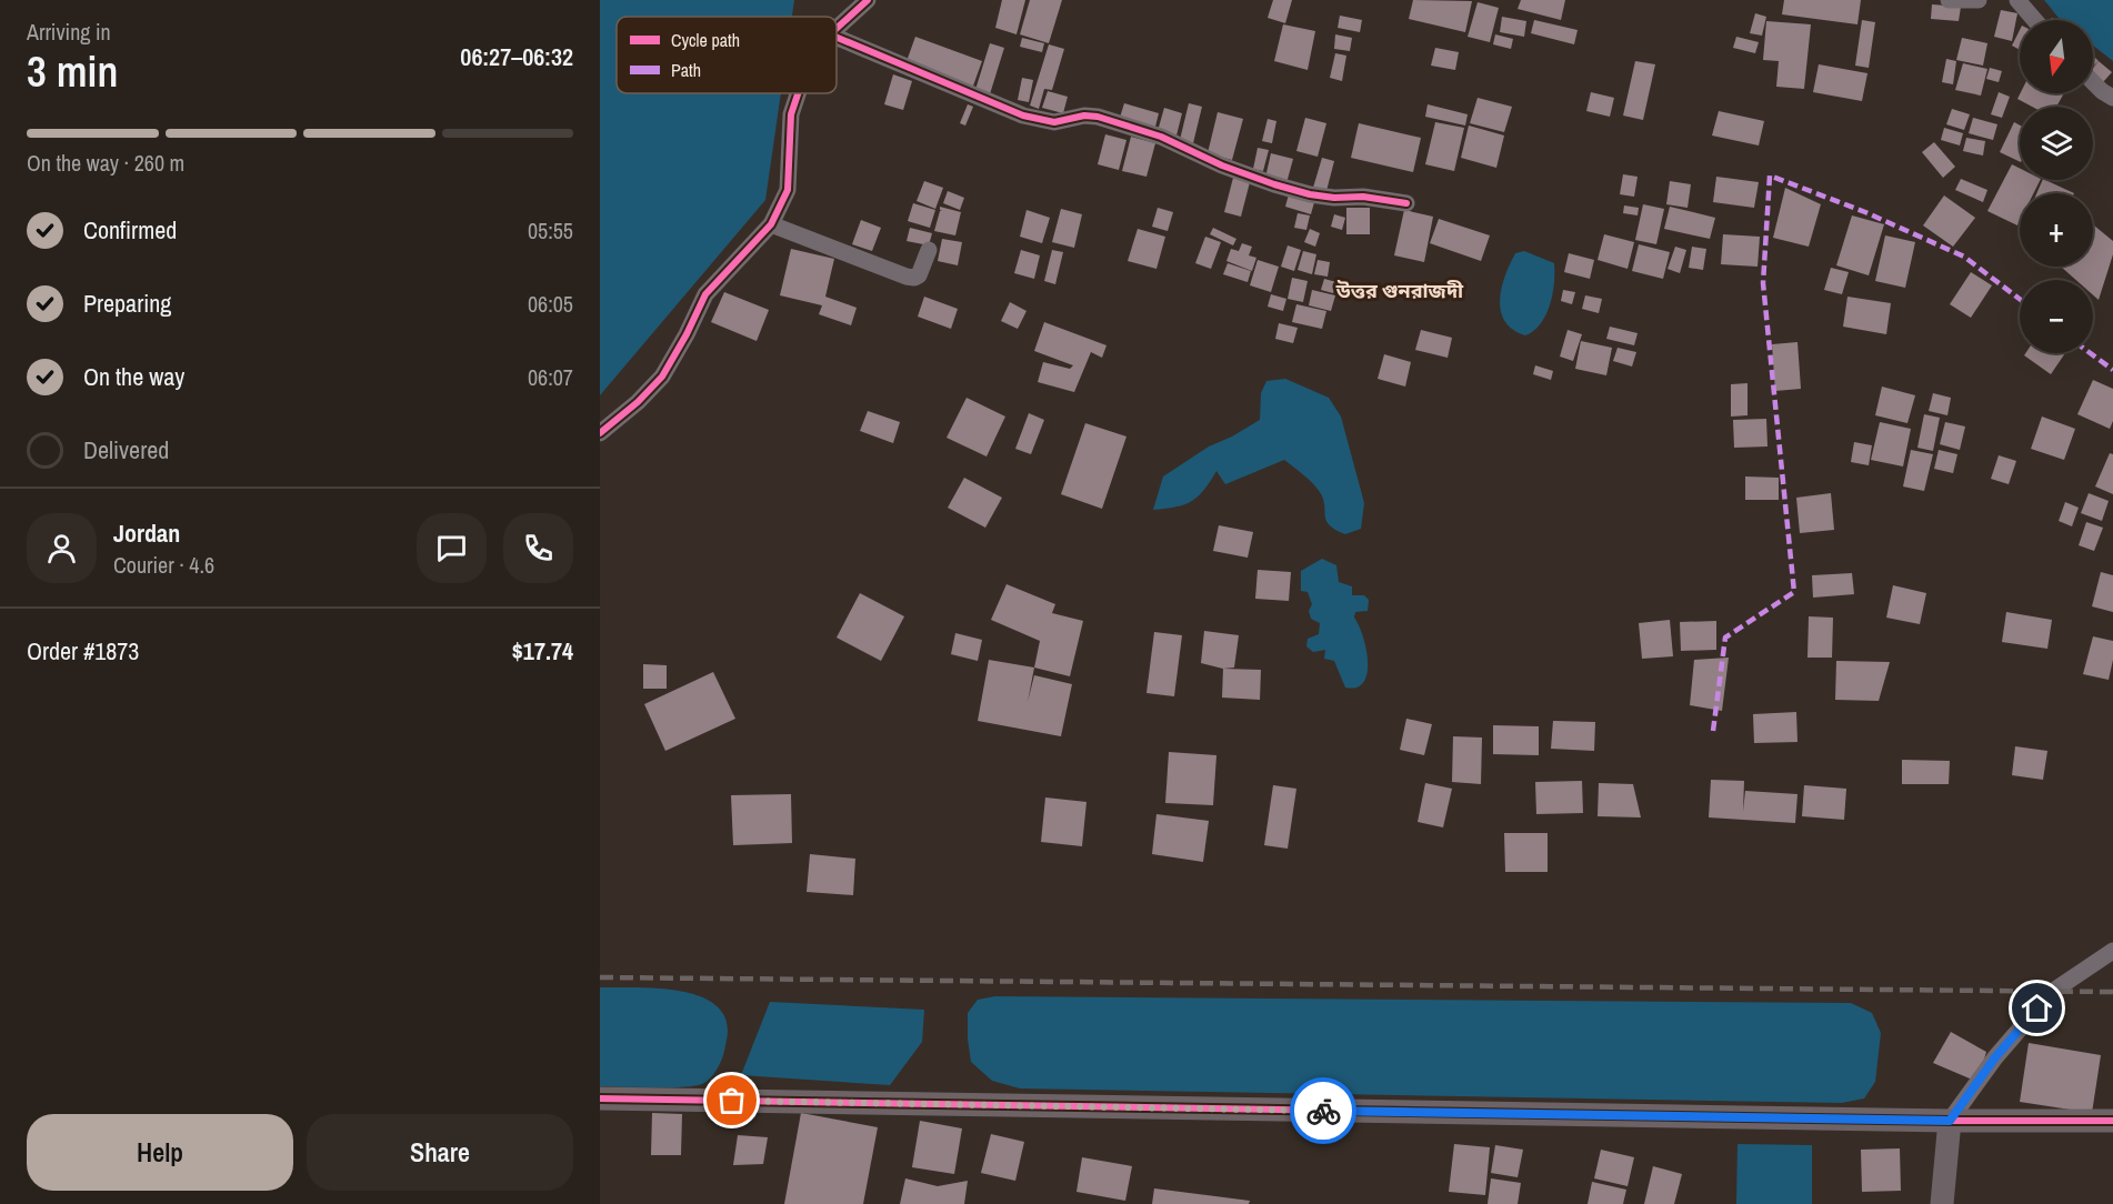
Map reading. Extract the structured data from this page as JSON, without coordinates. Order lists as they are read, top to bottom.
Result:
{
  "districts": ["উত্তর গুনরাজদী"],
  "legend": ["Cycle path", "Path"],
  "north": "bottom",
  "page": {
    "heading": ["3 min", "Arriving in", "06:27–06:32"],
    "panel": [
      "Jordan",
      "Courier · 4.6",
      "Order #1873",
      "$17.74"
    ],
    "map_buttons": ["+", "−"],
    "bar": "On the way · 260 m",
    "list": [
      ["Confirmed", "05:55"],
      ["Preparing", "06:05"],
      ["On the way", "06:07"],
      "Delivered"
    ],
    "buttons": ["Help", "Share"]
  }
}
